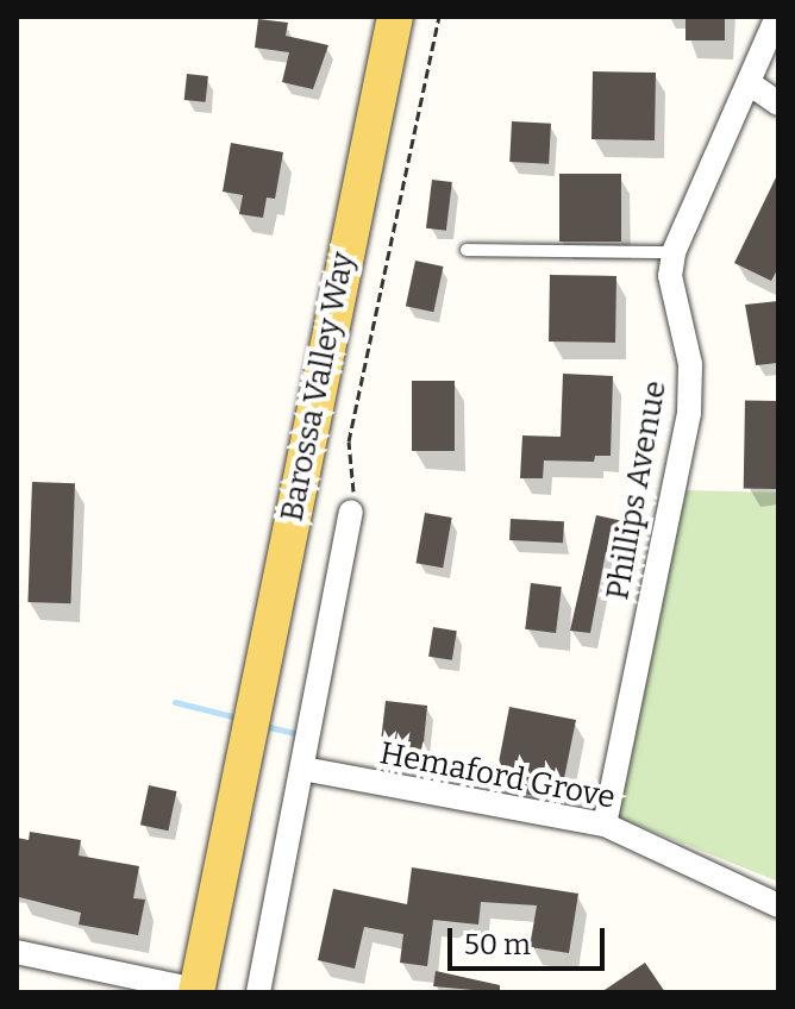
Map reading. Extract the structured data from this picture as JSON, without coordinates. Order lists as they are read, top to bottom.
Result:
{
  "streets": {
    "main road": ["Barossa Valley Way"],
    "street": ["Phillips Avenue", "Hemaford Grove"]
  },
  "crossings": [
    ["Phillips Avenue", "Hemaford Grove"]
  ],
  "scale_bar": "50 m"
}
